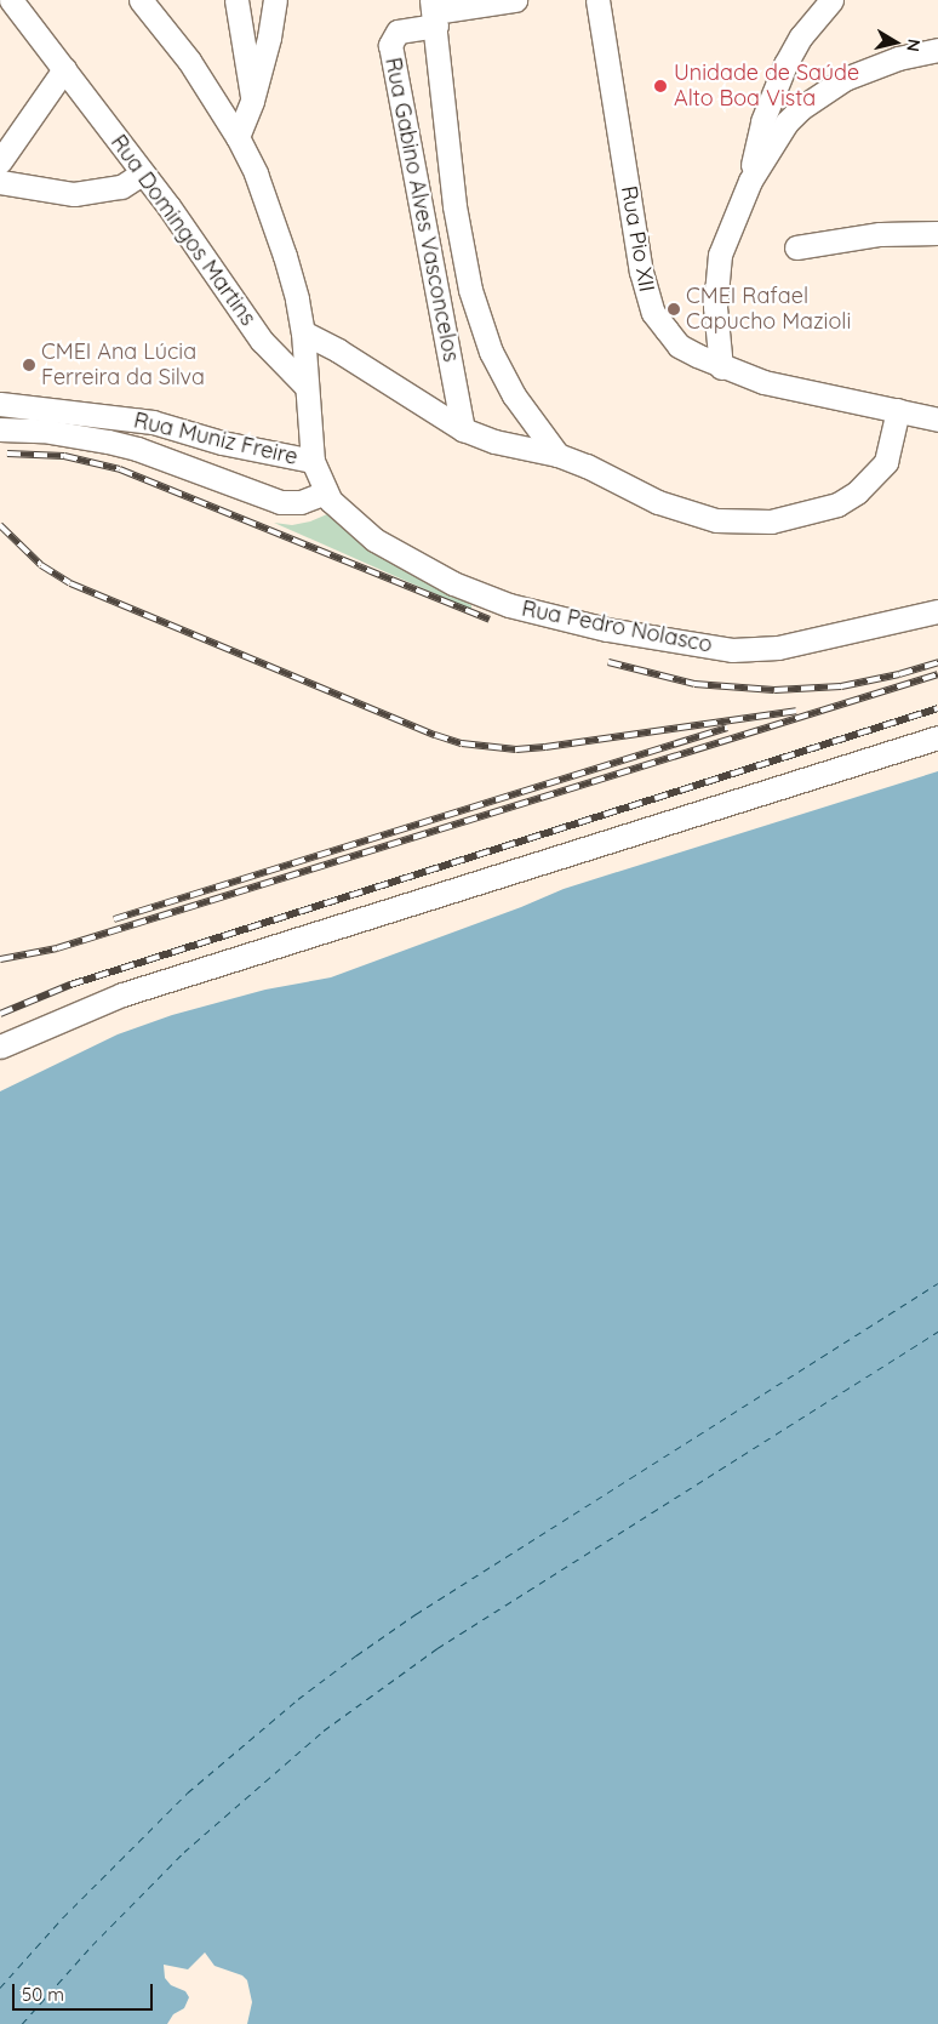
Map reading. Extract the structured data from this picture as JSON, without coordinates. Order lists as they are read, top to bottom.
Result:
{
  "streets": {
    "street": [
      "Rua Gabino Alves Vasconcelos",
      "Rua Domingos Martins",
      "Rua Pio XII",
      "Rua Muniz Freire",
      "Rua Pedro Nolasco"
    ]
  },
  "crossings": [
    ["Rua Muniz Freire", "Rua Pedro Nolasco"]
  ],
  "places": ["Unidade de Saúde Alto Boa Vista", "CMEI Rafael Capucho Mazioli", "CMEI Ana Lúcia Ferreira da Silva"],
  "scale_bar": "50 m",
  "north": "right"
}
